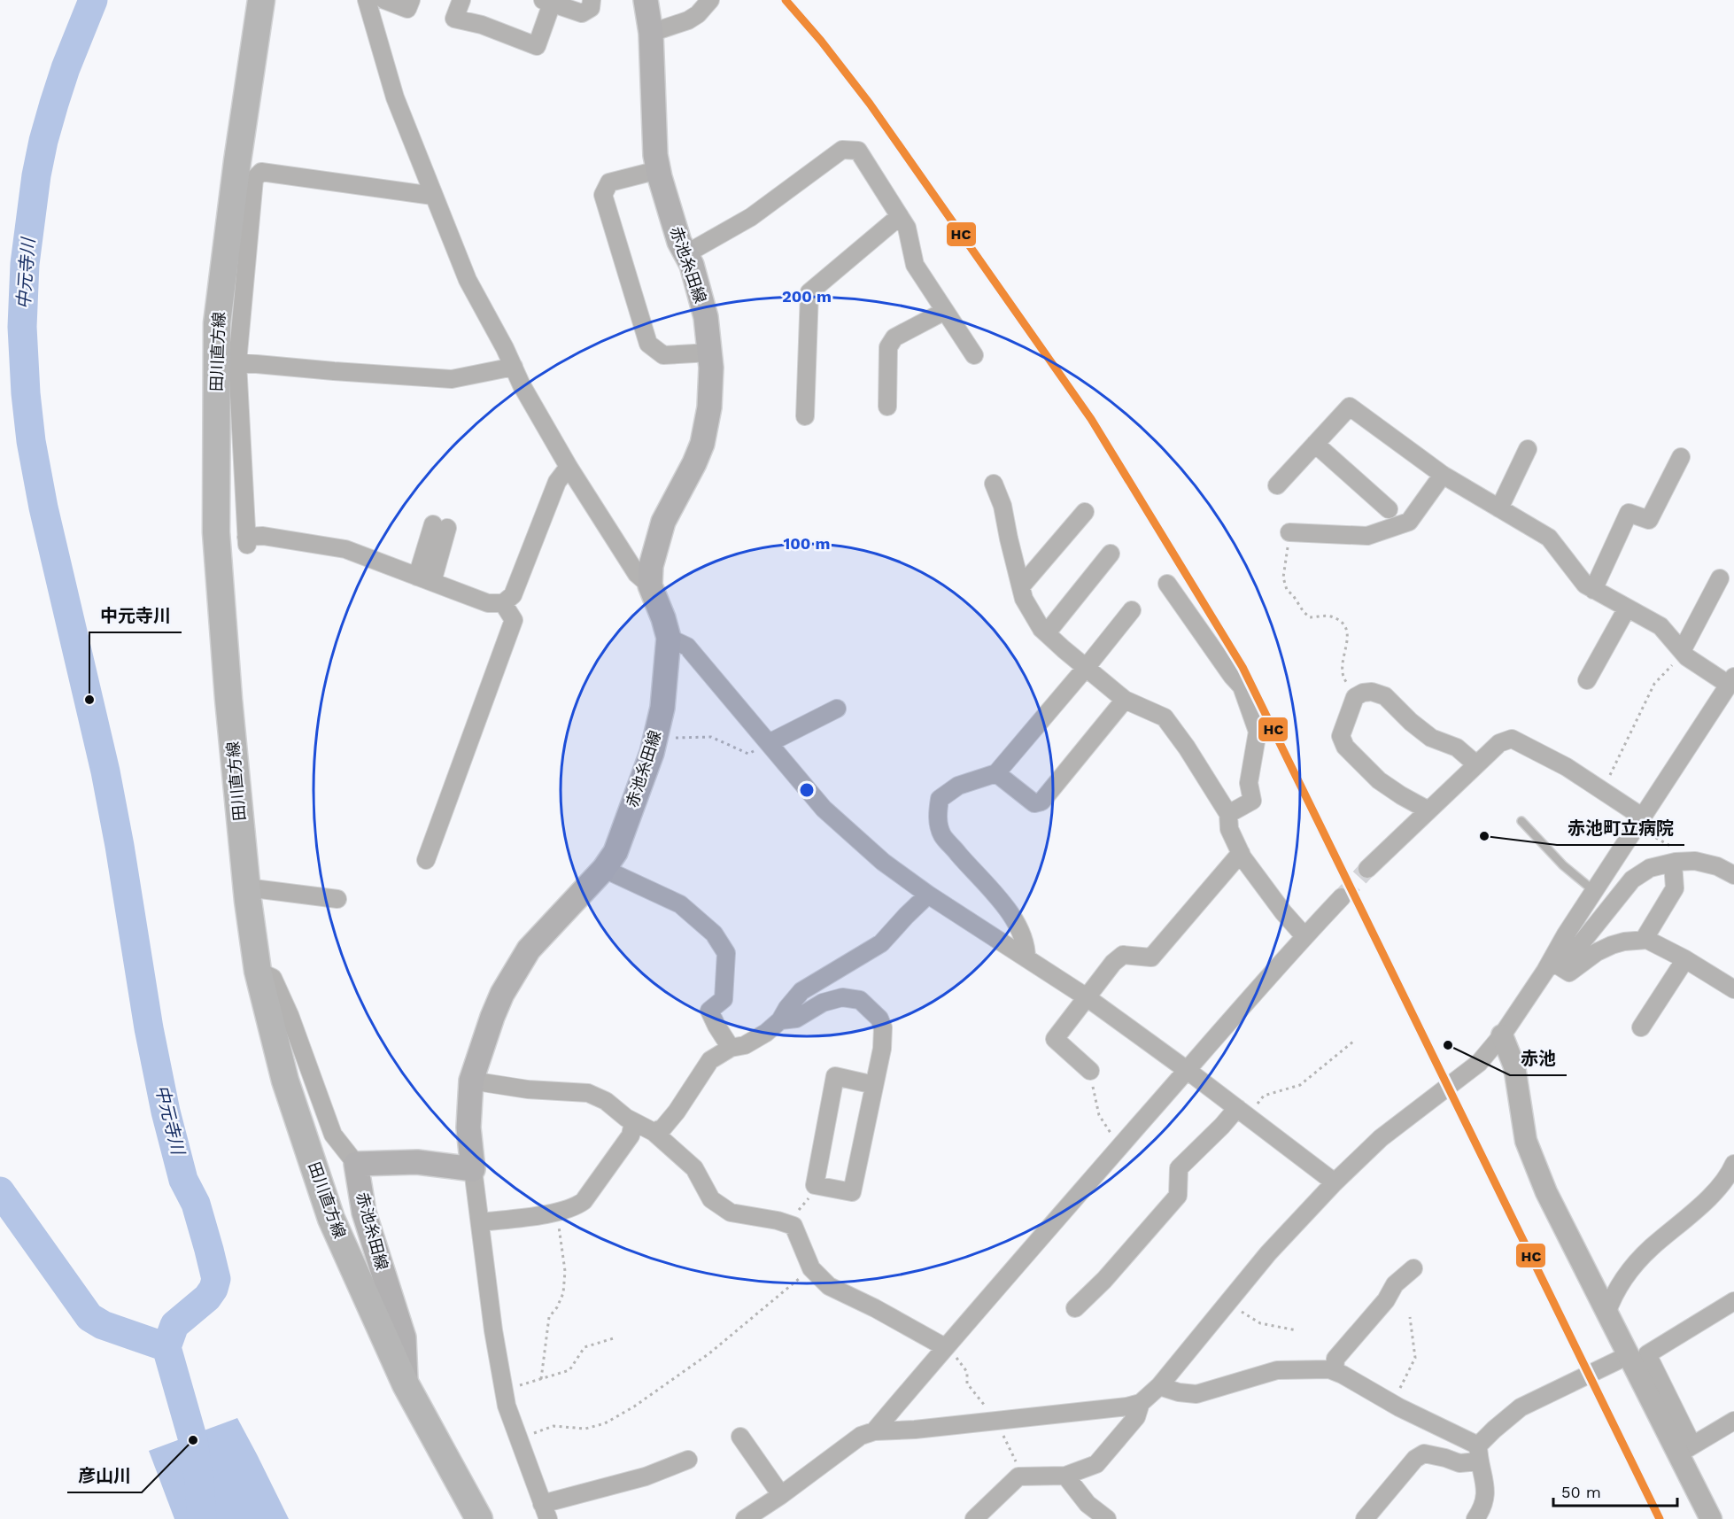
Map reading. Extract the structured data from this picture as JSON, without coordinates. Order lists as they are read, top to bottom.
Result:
{
  "streets": {
    "main road": ["赤池糸田線", "田川直方線"]
  },
  "crossings": [
    ["赤池糸田線", "田川直方線"]
  ],
  "water": ["中元寺川"],
  "places": [
    "中元寺川",
    "赤池町立病院",
    "赤池",
    "彦山川"
  ],
  "lines": ["transit line HC"],
  "scale_bar": "50 m",
  "rings": ["200 m", "100 m"]
}
